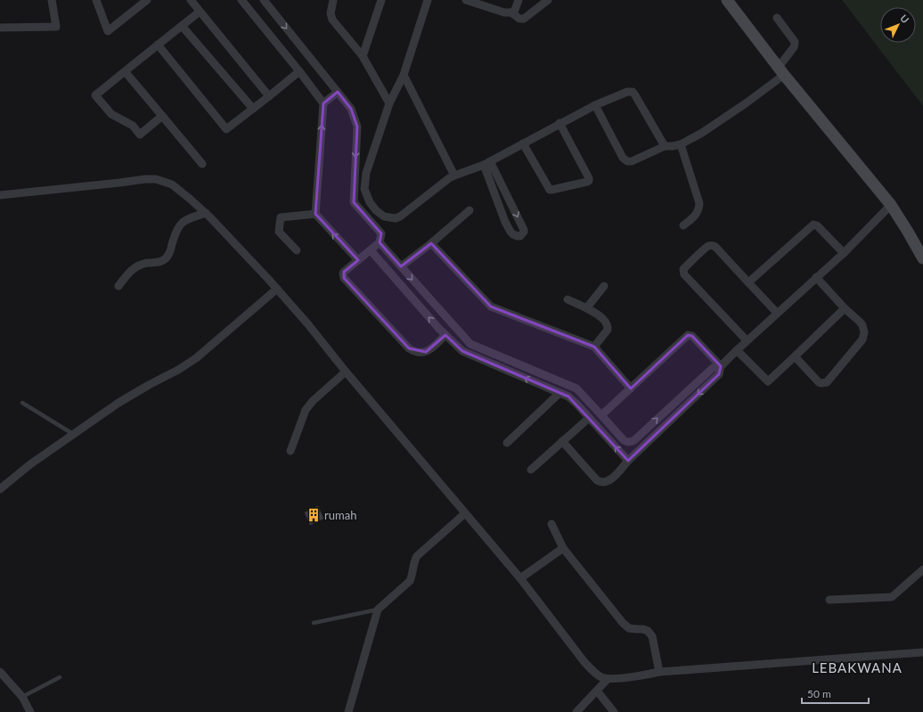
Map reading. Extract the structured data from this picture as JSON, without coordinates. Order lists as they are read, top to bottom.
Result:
{
  "districts": ["LEBAKWANA"],
  "places": {
    "building": ["rumah"]
  },
  "scale_bar": "50 m",
  "north": "top right"
}
